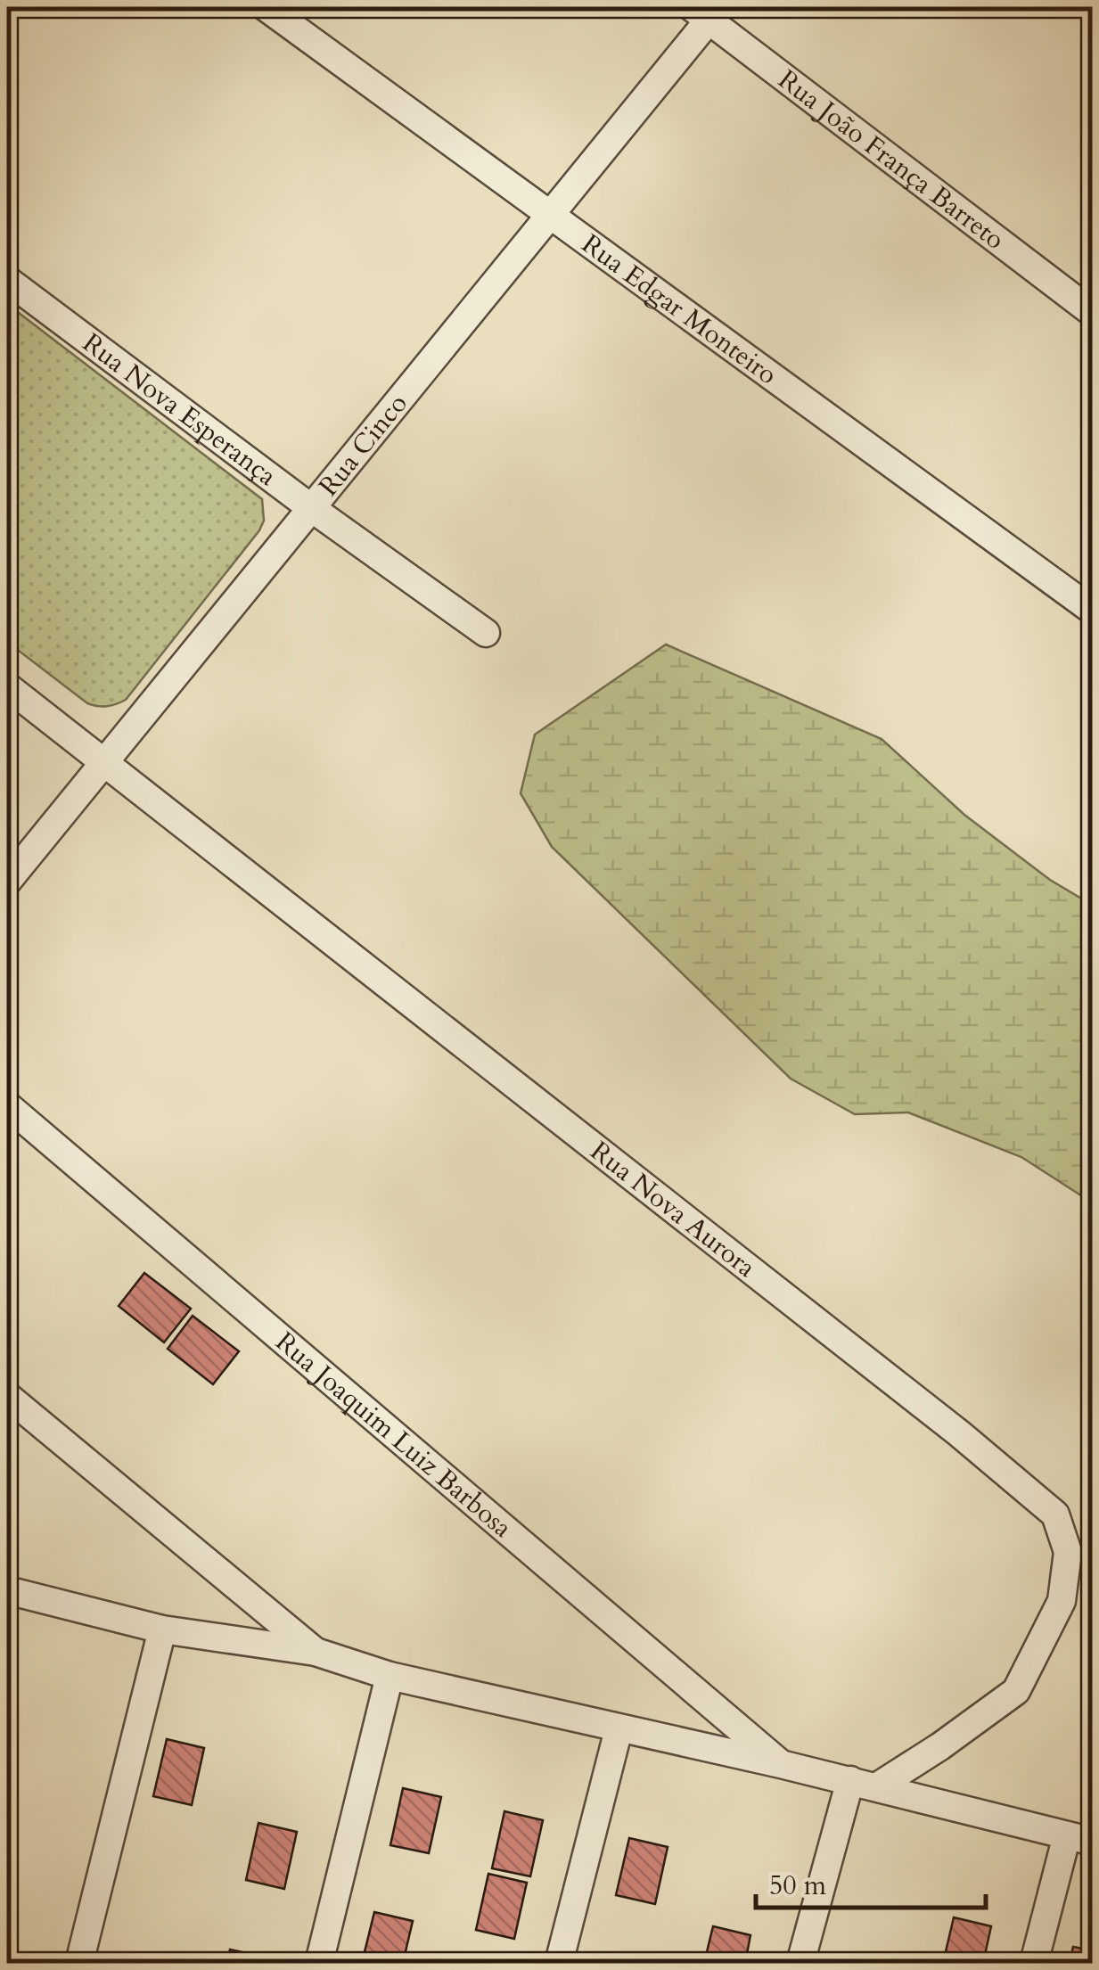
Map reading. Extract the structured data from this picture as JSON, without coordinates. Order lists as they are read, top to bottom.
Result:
{
  "streets": {
    "street": [
      "Rua João França Barreto",
      "Rua Edgar Monteiro",
      "Rua Nova Esperança",
      "Rua Cinco",
      "Rua Nova Aurora",
      "Rua Joaquim Luiz Barbosa"
    ]
  },
  "crossings": [
    ["Rua João França Barreto", "Rua Cinco"],
    ["Rua Edgar Monteiro", "Rua Cinco"],
    ["Rua Nova Esperança", "Rua Cinco"],
    ["Rua Cinco", "Rua Nova Aurora"]
  ],
  "scale_bar": "50 m"
}
